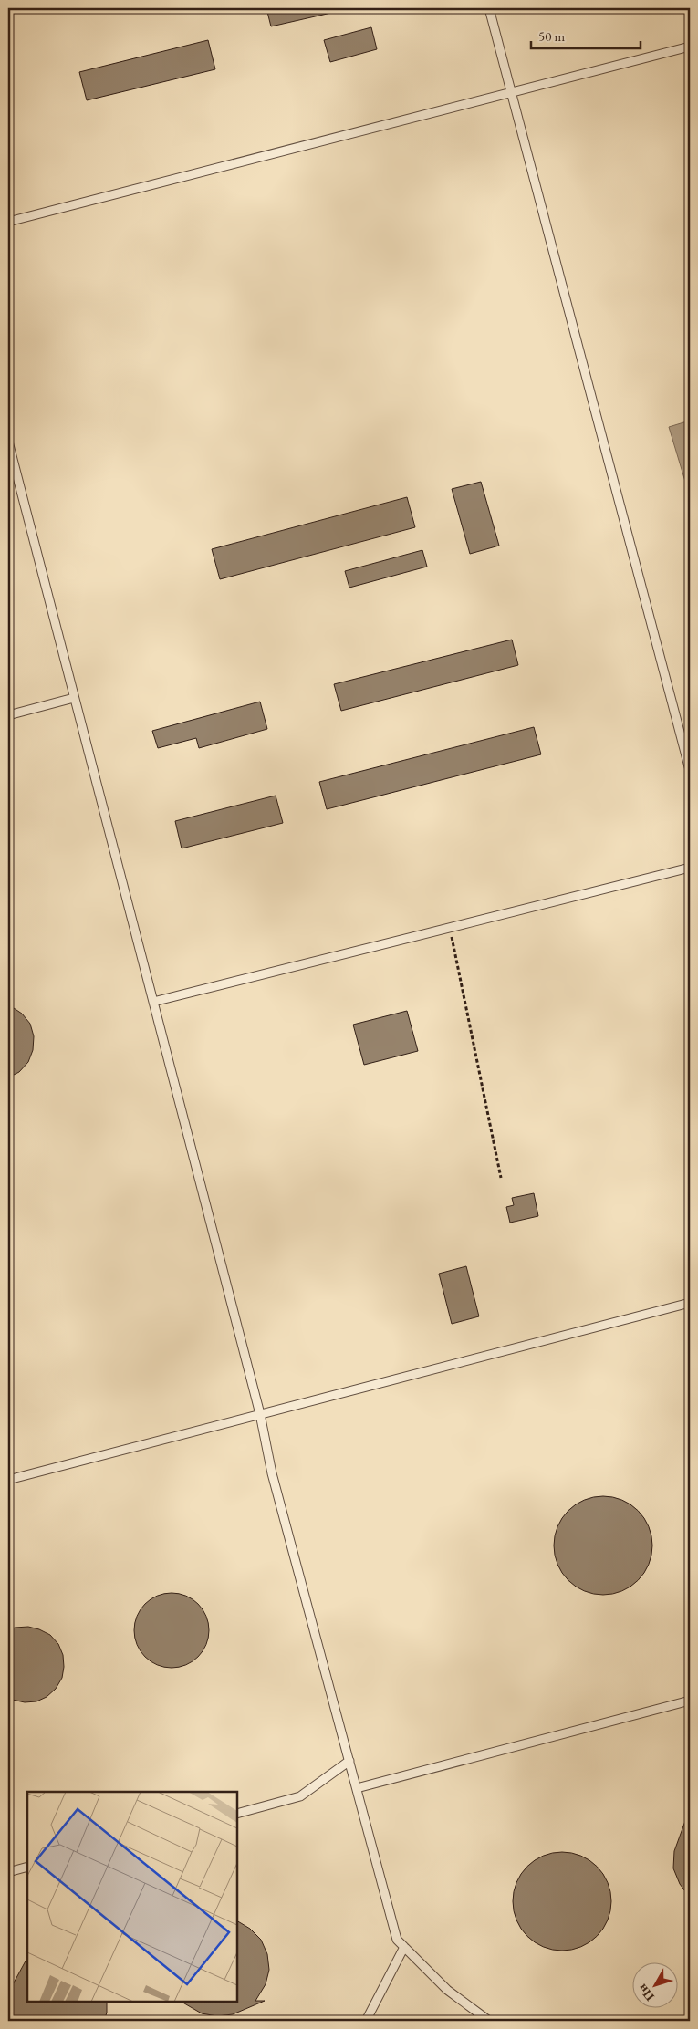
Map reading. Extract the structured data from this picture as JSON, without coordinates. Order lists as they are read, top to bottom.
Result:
{
  "scale_bar": "50 m",
  "north": "bottom left"
}
